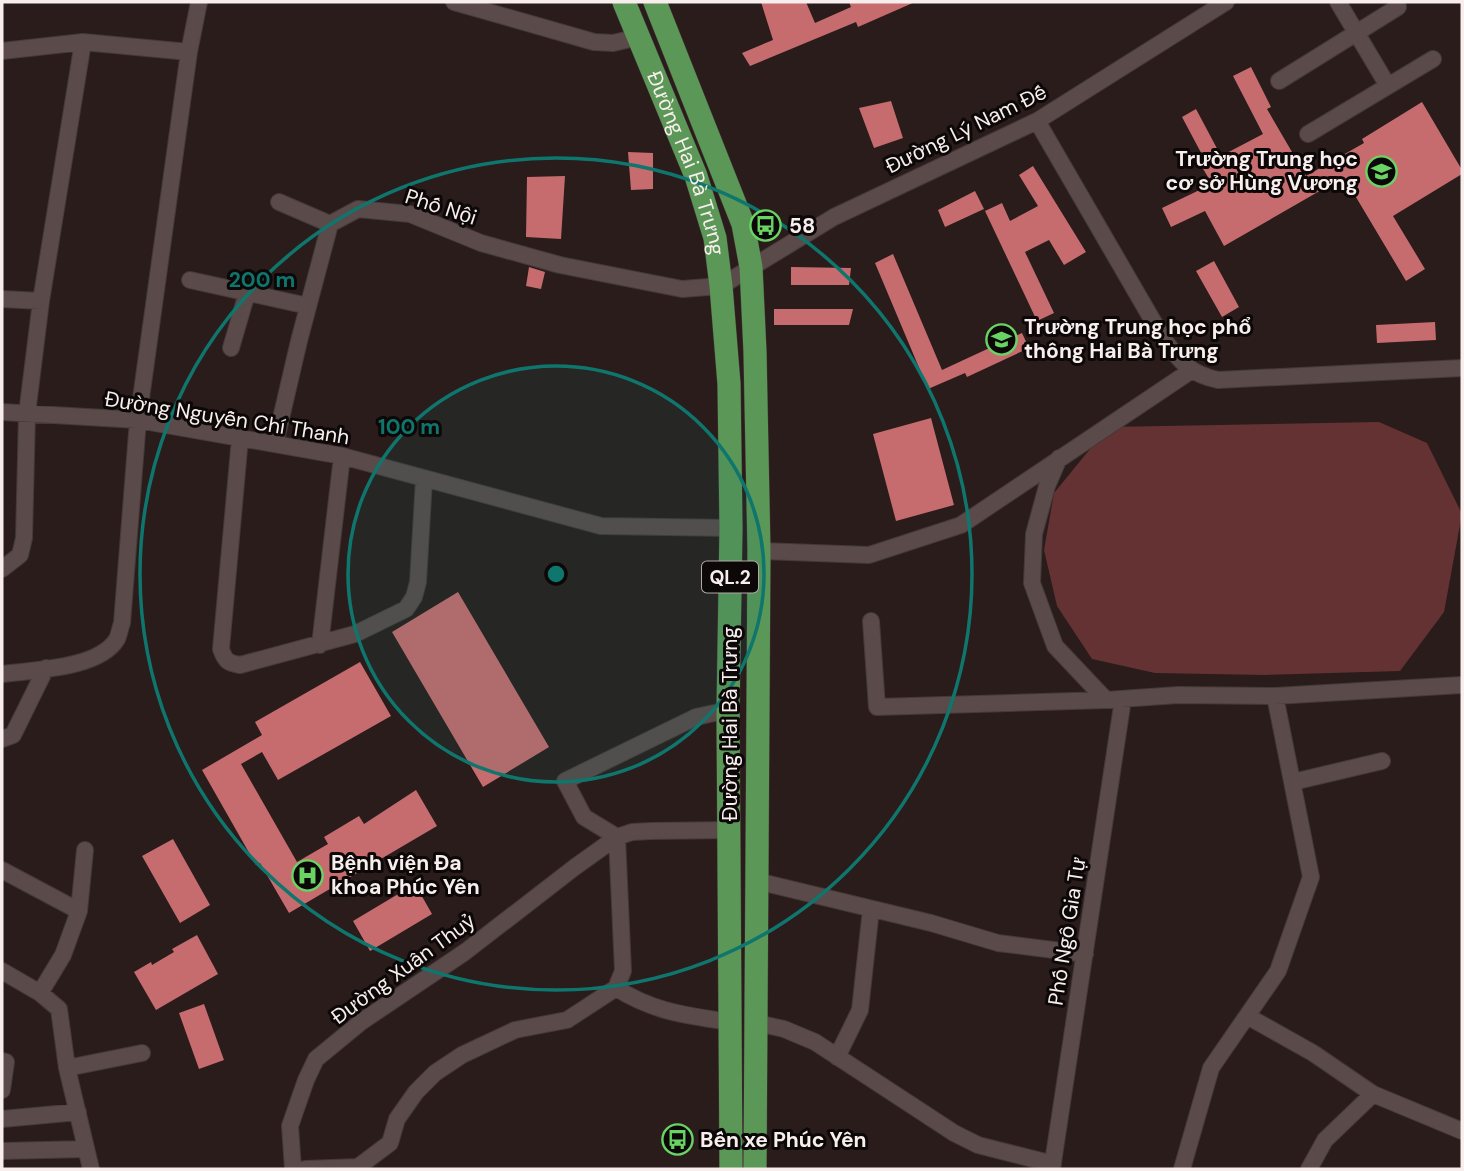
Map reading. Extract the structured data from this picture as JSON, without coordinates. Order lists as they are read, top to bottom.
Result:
{
  "streets": {
    "highway": ["Đường Hai Bà Trưng", "QL.2"],
    "street": [
      "Đường Lý Nam Đế",
      "Phố Nội",
      "Đường Nguyễn Chí Thanh",
      "Phố Ngô Gia Tự",
      "Đường Xuân Thuỷ"
    ]
  },
  "crossings": [
    ["Đường Lý Nam Đế", "Đường Hai Bà Trưng"],
    ["Đường Lý Nam Đế", "Phố Nội"],
    ["Đường Hai Bà Trưng", "Phố Nội"],
    ["Đường Hai Bà Trưng", "Đường Nguyễn Chí Thanh"],
    ["Đường Hai Bà Trưng", "Đường Xuân Thuỷ"]
  ],
  "places": {
    "school or university": ["Trường Trung học cơ sở Hùng Vương", "Trường Trung học phổ thông Hai Bà Trưng"],
    "bus stop": ["58", "Bến xe Phúc Yên"],
    "hospital": ["Bệnh viện Đa khoa Phúc Yên"]
  },
  "rings": ["200 m", "100 m"]
}
